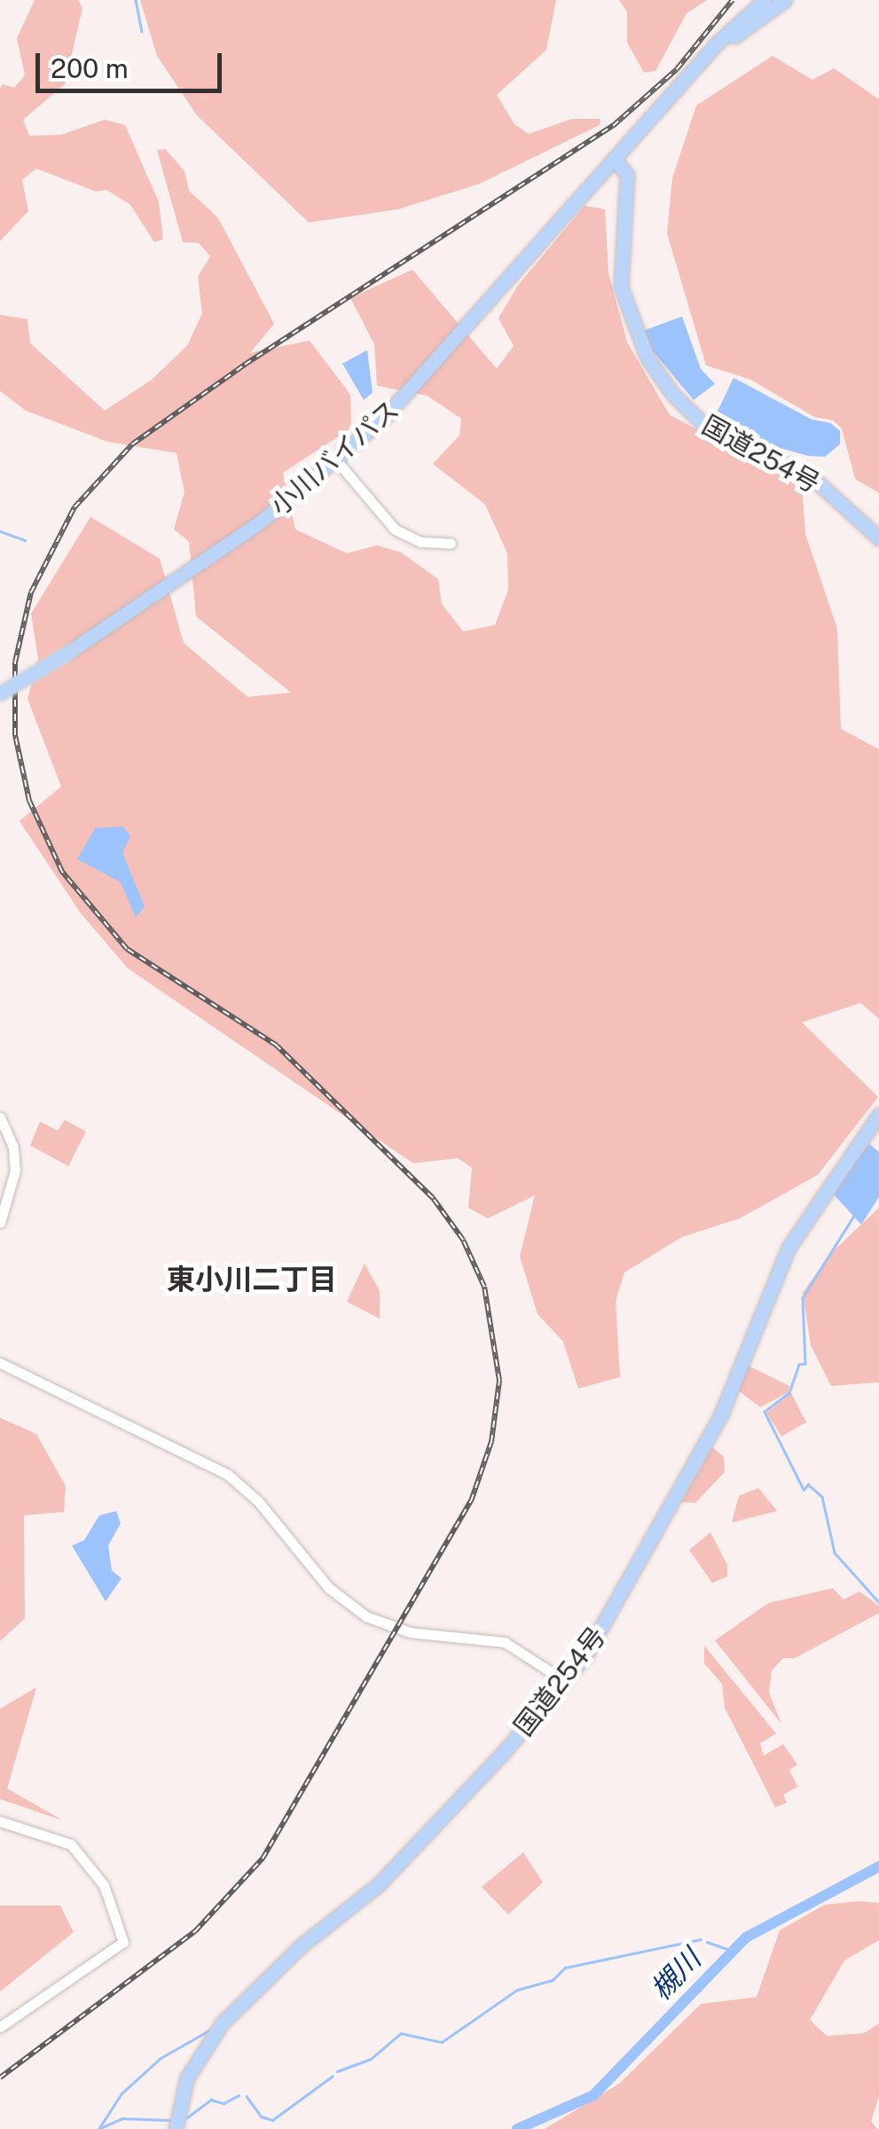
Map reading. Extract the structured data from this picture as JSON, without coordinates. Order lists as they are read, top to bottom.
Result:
{
  "streets": {
    "highway": ["国道254号", "小川バイパス"]
  },
  "crossings": [
    ["国道254号", "小川バイパス"]
  ],
  "districts": ["東小川二丁目"],
  "water": ["槻川"],
  "scale_bar": "200 m"
}
